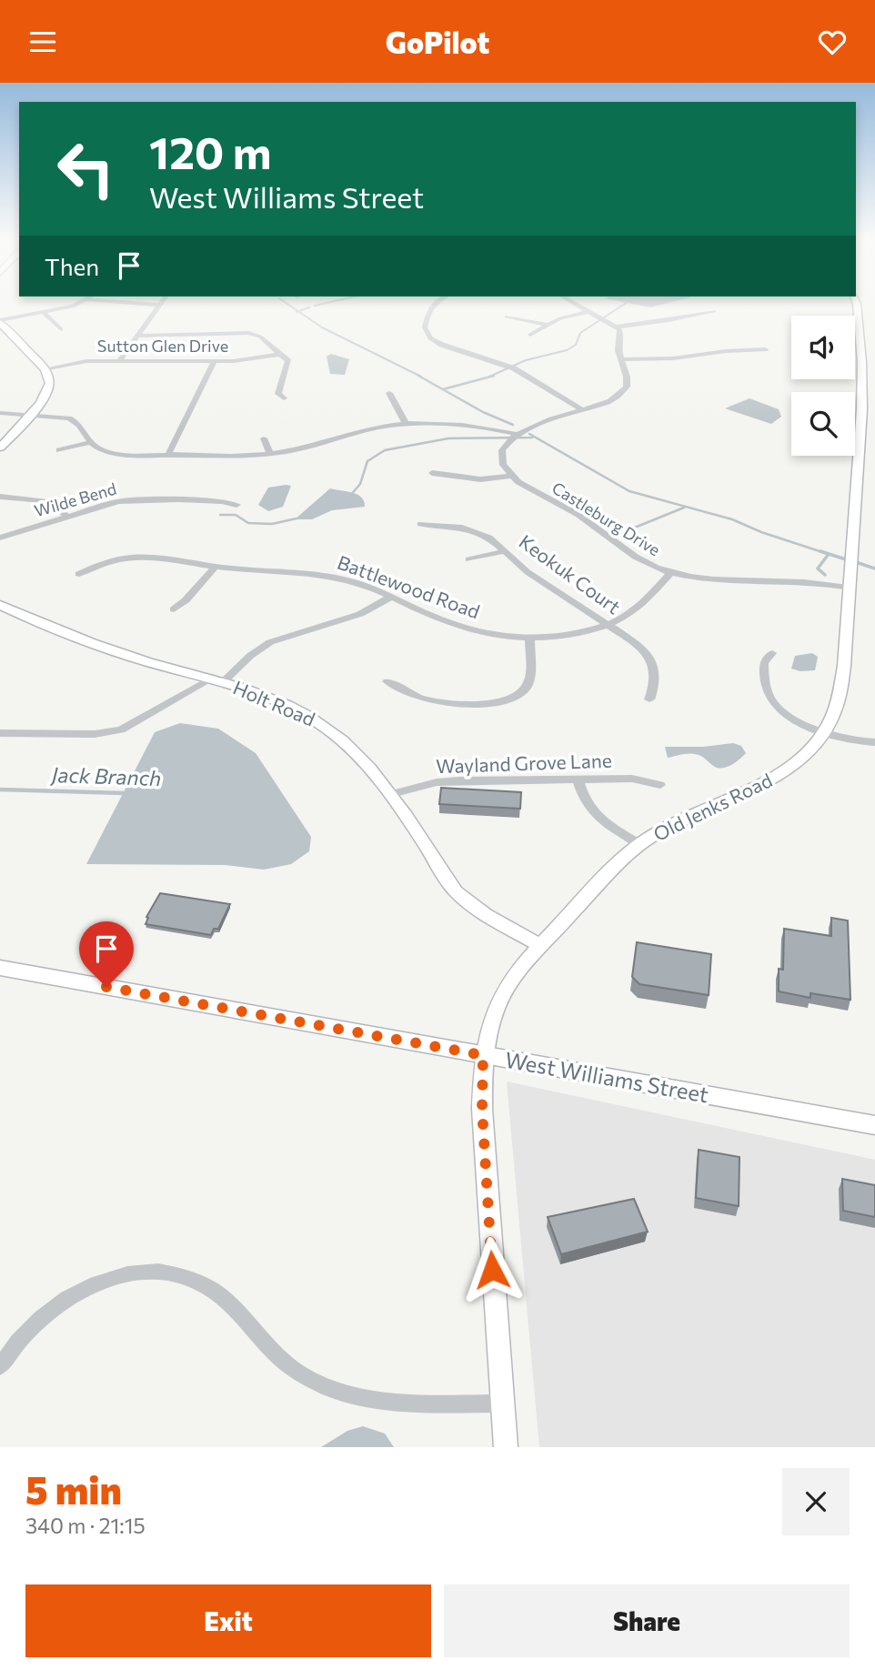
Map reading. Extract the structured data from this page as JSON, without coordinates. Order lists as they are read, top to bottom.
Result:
{
  "streets": {
    "main road": ["West Williams Street"],
    "street": [
      "Sutton Glen Drive",
      "Wilde Bend",
      "Castleburg Drive",
      "Keokuk Court",
      "Battlewood Road",
      "Holt Road",
      "Wayland Grove Lane",
      "Old Jenks Road"
    ]
  },
  "crossings": [
    ["Castleburg Drive", "Battlewood Road"],
    ["Castleburg Drive", "Old Jenks Road"],
    ["Keokuk Court", "Battlewood Road"],
    ["Holt Road", "Wayland Grove Lane"],
    ["Holt Road", "Old Jenks Road"],
    ["Old Jenks Road", "West Williams Street"]
  ],
  "water": ["Jack Branch"],
  "page": {
    "header": "GoPilot",
    "turn": ["120 m", "West Williams Street"],
    "then": "Then",
    "heading": ["5 min", "340 m · 21:15"],
    "buttons": ["Exit", "Share"]
  }
}
